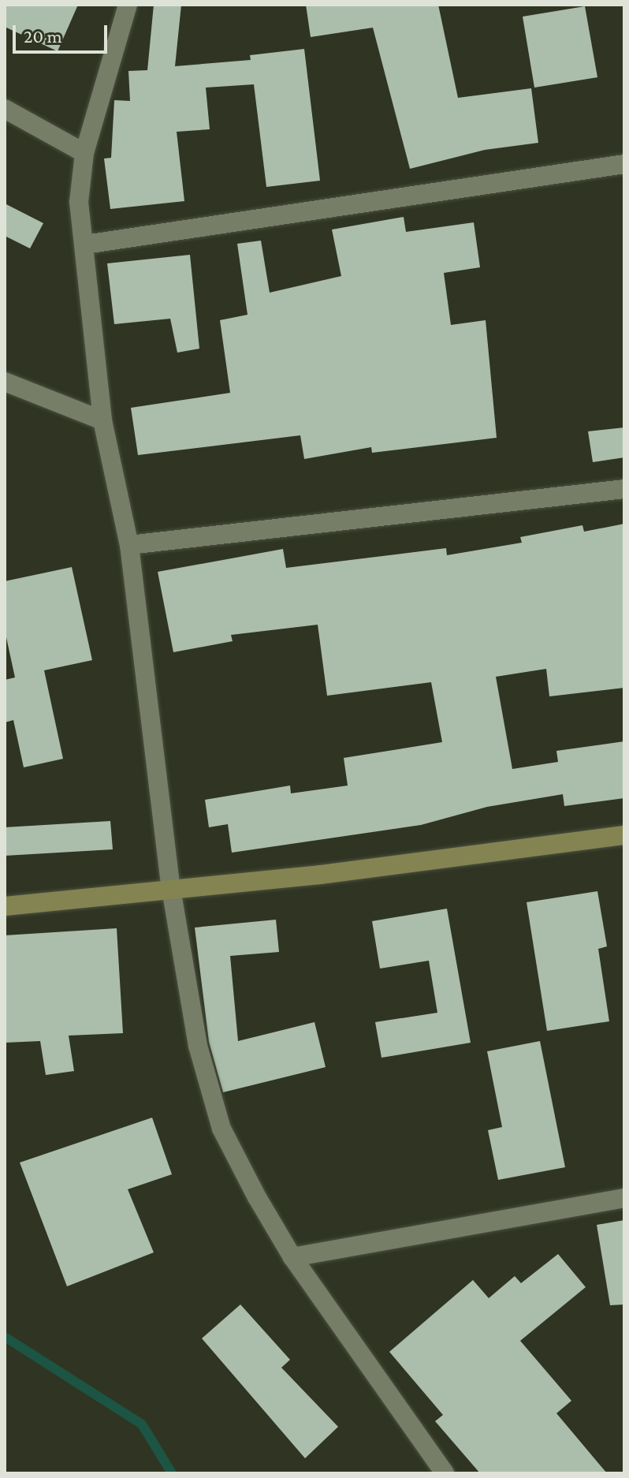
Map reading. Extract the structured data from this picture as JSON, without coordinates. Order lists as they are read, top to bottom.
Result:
{
  "scale_bar": "20 m"
}
